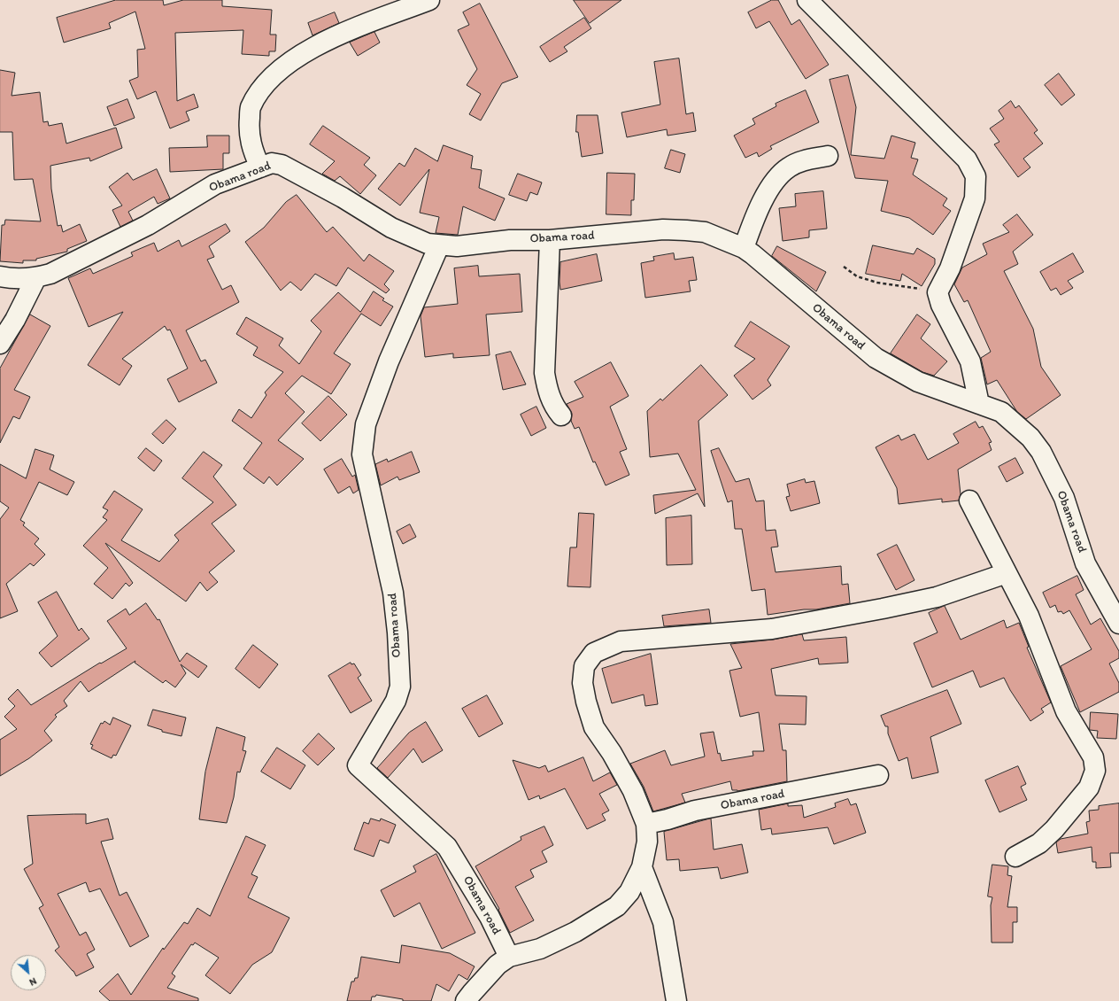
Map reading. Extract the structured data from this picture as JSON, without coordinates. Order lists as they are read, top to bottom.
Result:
{
  "streets": {
    "street": ["Obama road"]
  },
  "north": "bottom right"
}
